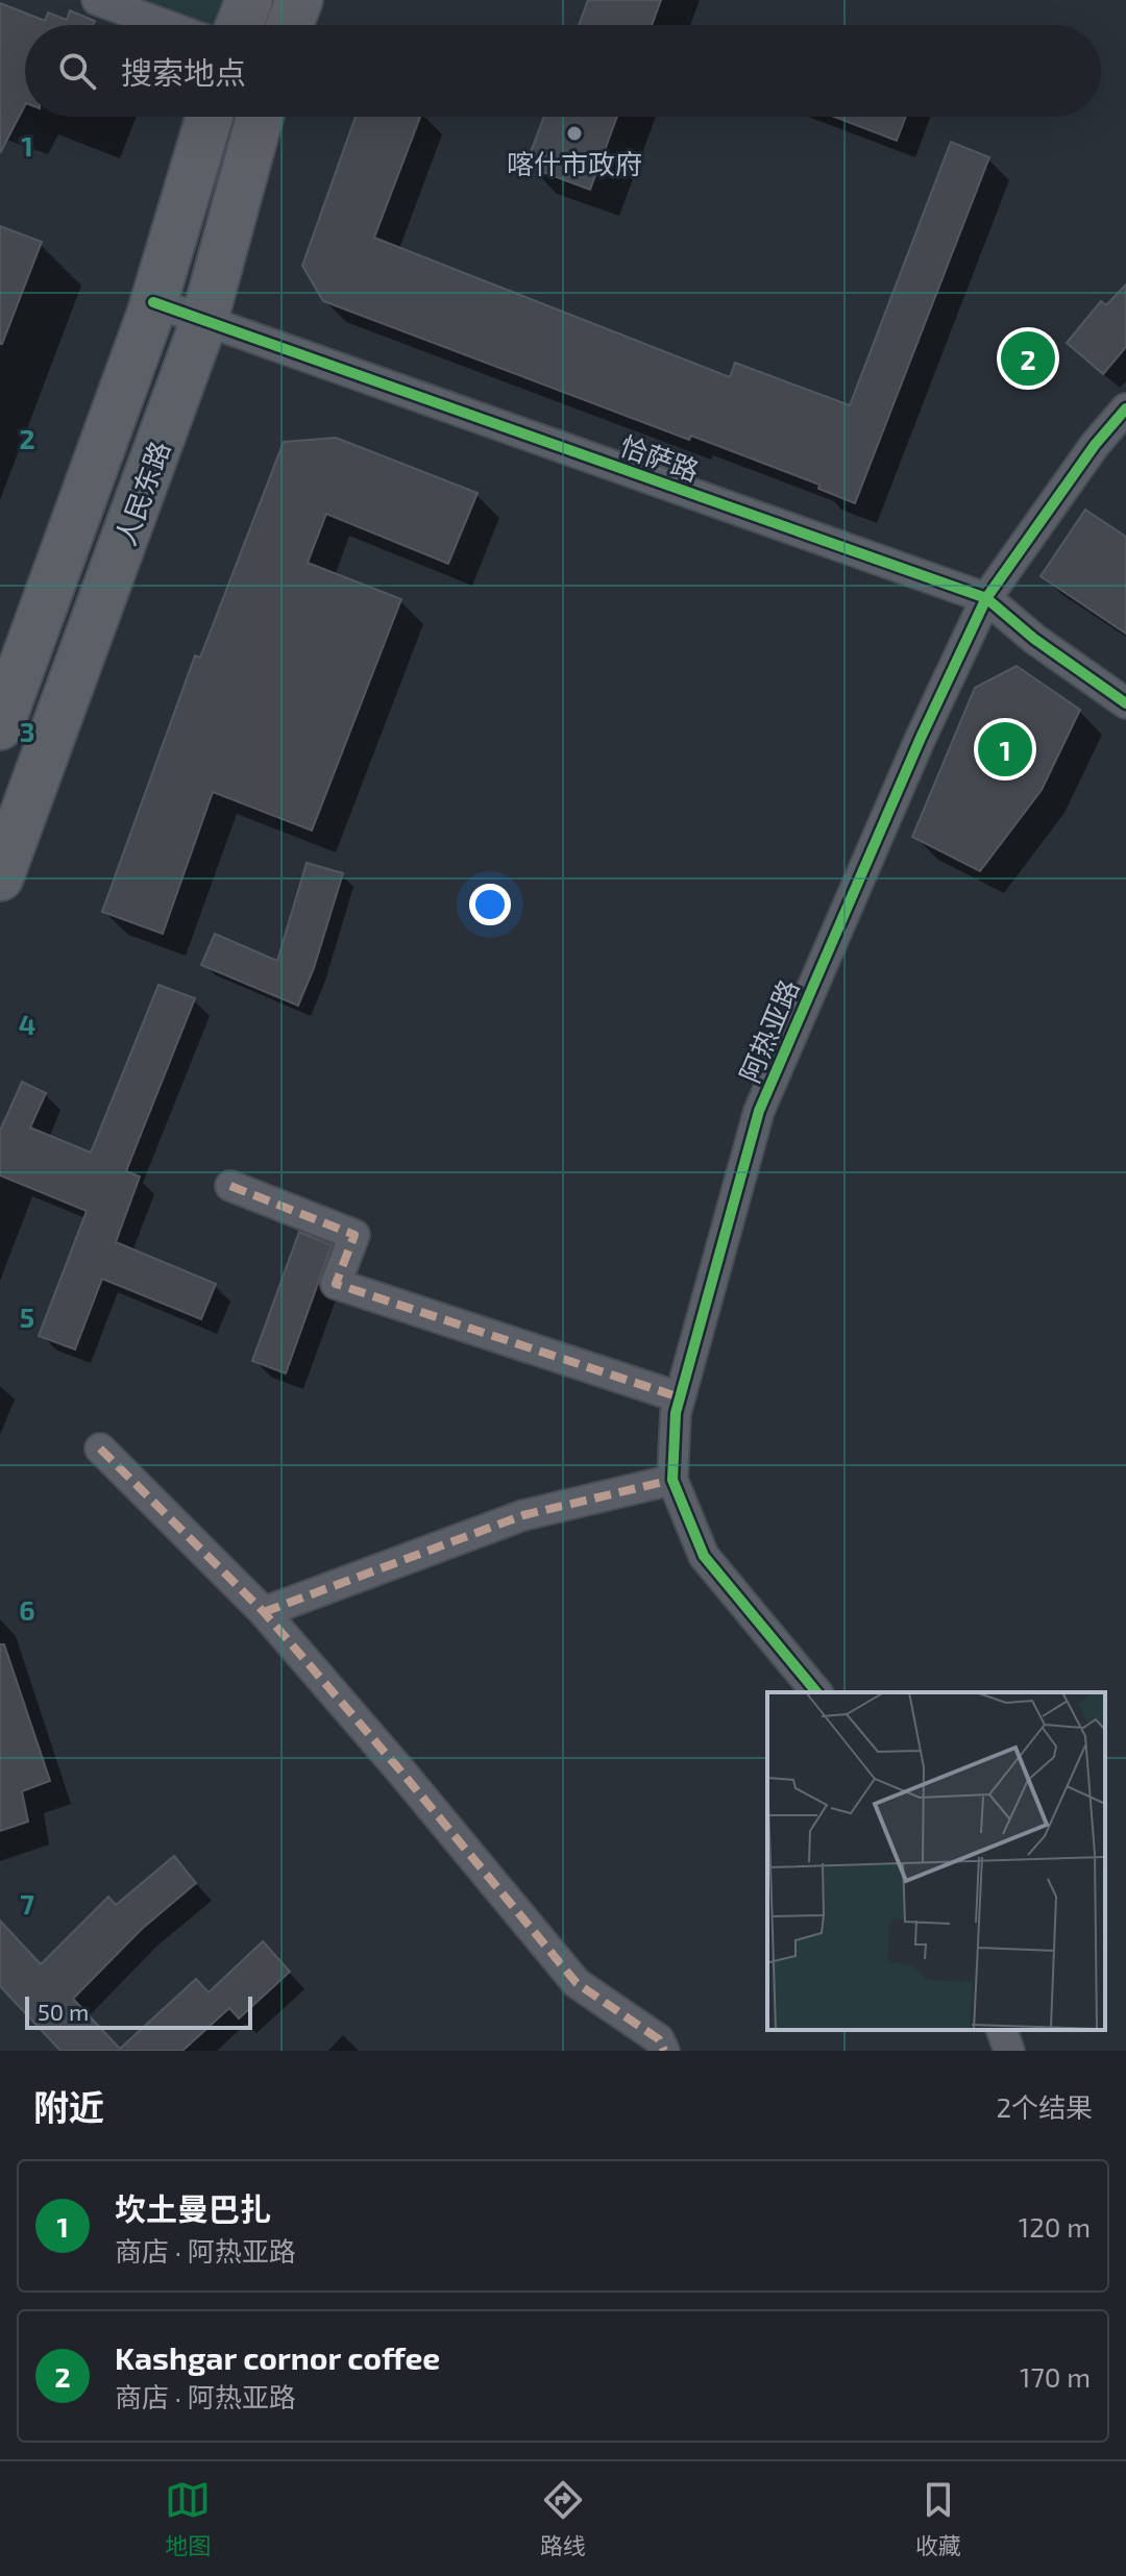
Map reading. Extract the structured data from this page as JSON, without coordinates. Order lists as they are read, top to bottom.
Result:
{
  "streets": {
    "main road": ["人民东路"],
    "street": ["恰萨路", "阿热亚路"]
  },
  "crossings": [
    ["恰萨路", "人民东路"],
    ["恰萨路", "阿热亚路"]
  ],
  "places": ["喀什市政府"],
  "scale_bar": "50 m",
  "page": {
    "search": "搜索地点",
    "pins": ["2", "1"],
    "scale": "50 m",
    "heading": ["附近", "2个结果"],
    "list": [
      {
        "mark": "1",
        "name": "坎土曼巴扎",
        "note": "商店 · 阿热亚路",
        "value": "120 m"
      },
      {
        "mark": "2",
        "name": "Kashgar cornor coffee",
        "note": "商店 · 阿热亚路",
        "value": "170 m"
      }
    ],
    "nav": ["地图", "路线", "收藏"]
  },
  "grid": {
    "rows": [
      "1",
      "2",
      "3",
      "4",
      "5",
      "6",
      "7"
    ]
  }
}
